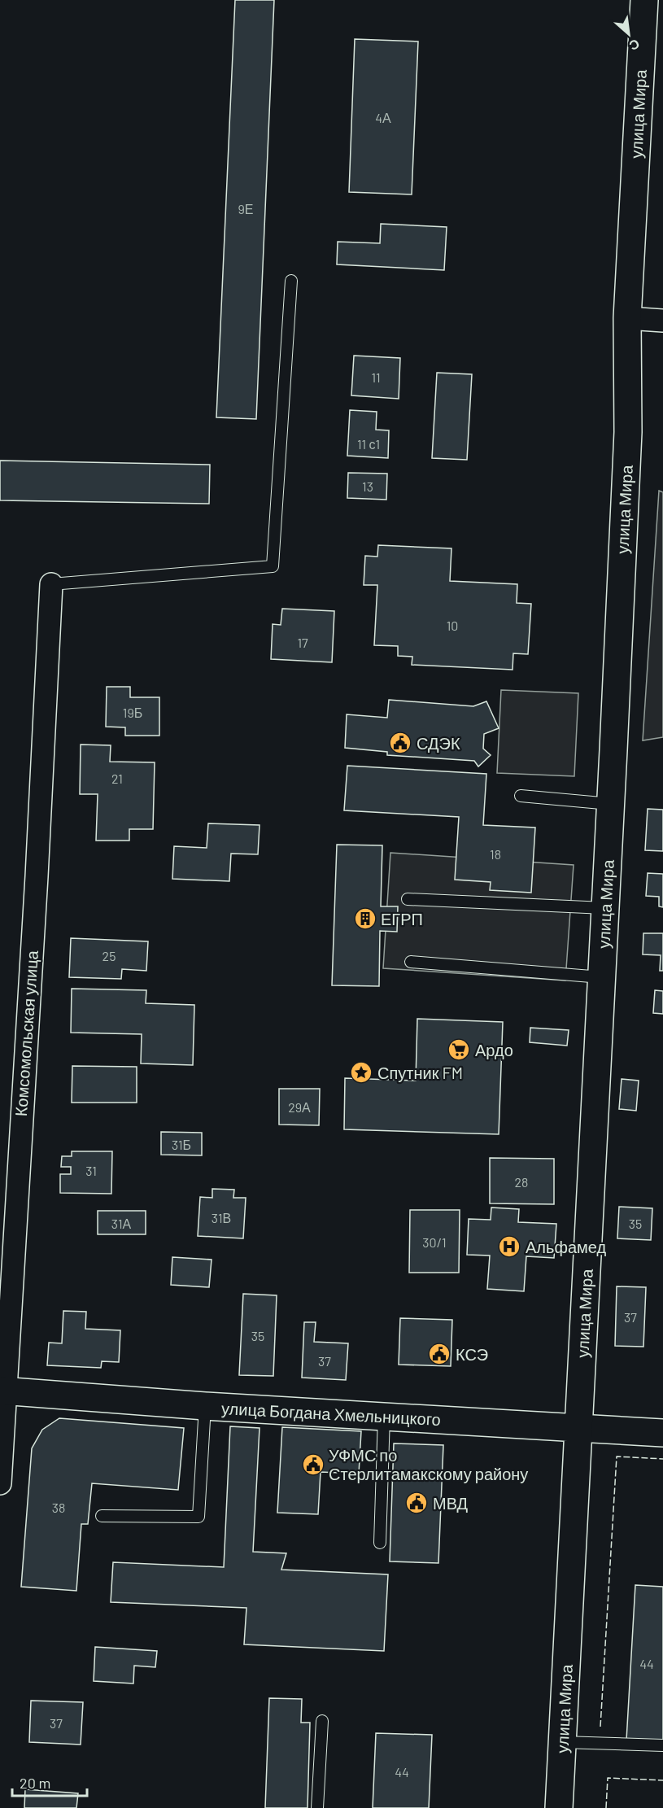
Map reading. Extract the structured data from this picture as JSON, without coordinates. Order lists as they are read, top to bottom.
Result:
{
  "streets": {
    "main road": ["улица Мира", "улица Богдана Хмельницкого"],
    "street": ["Комсомольская улица"]
  },
  "crossings": [
    ["улица Мира", "улица Богдана Хмельницкого"],
    ["Комсомольская улица", "улица Богдана Хмельницкого"]
  ],
  "places": {
    "public building": [
      "СДЭК",
      "КСЭ",
      "УФМС по Стерлитамакскому району",
      "МВД"
    ],
    "building": ["ЕГРП"],
    "supermarket": ["Ардо"],
    "place": ["Спутник FM"],
    "hospital": ["Альфамед"]
  },
  "house_numbers": [
    "4А",
    "9Е",
    "11",
    "11 с1",
    "13",
    "10",
    "17",
    "19Б",
    "21",
    "18",
    "25",
    "29А",
    "31Б",
    "31",
    "28",
    "31В",
    "31А",
    "35",
    "30/1",
    "37",
    "35",
    "37",
    "38",
    "44",
    "37",
    "44"
  ],
  "scale_bar": "20 m",
  "north": "bottom right"
}
